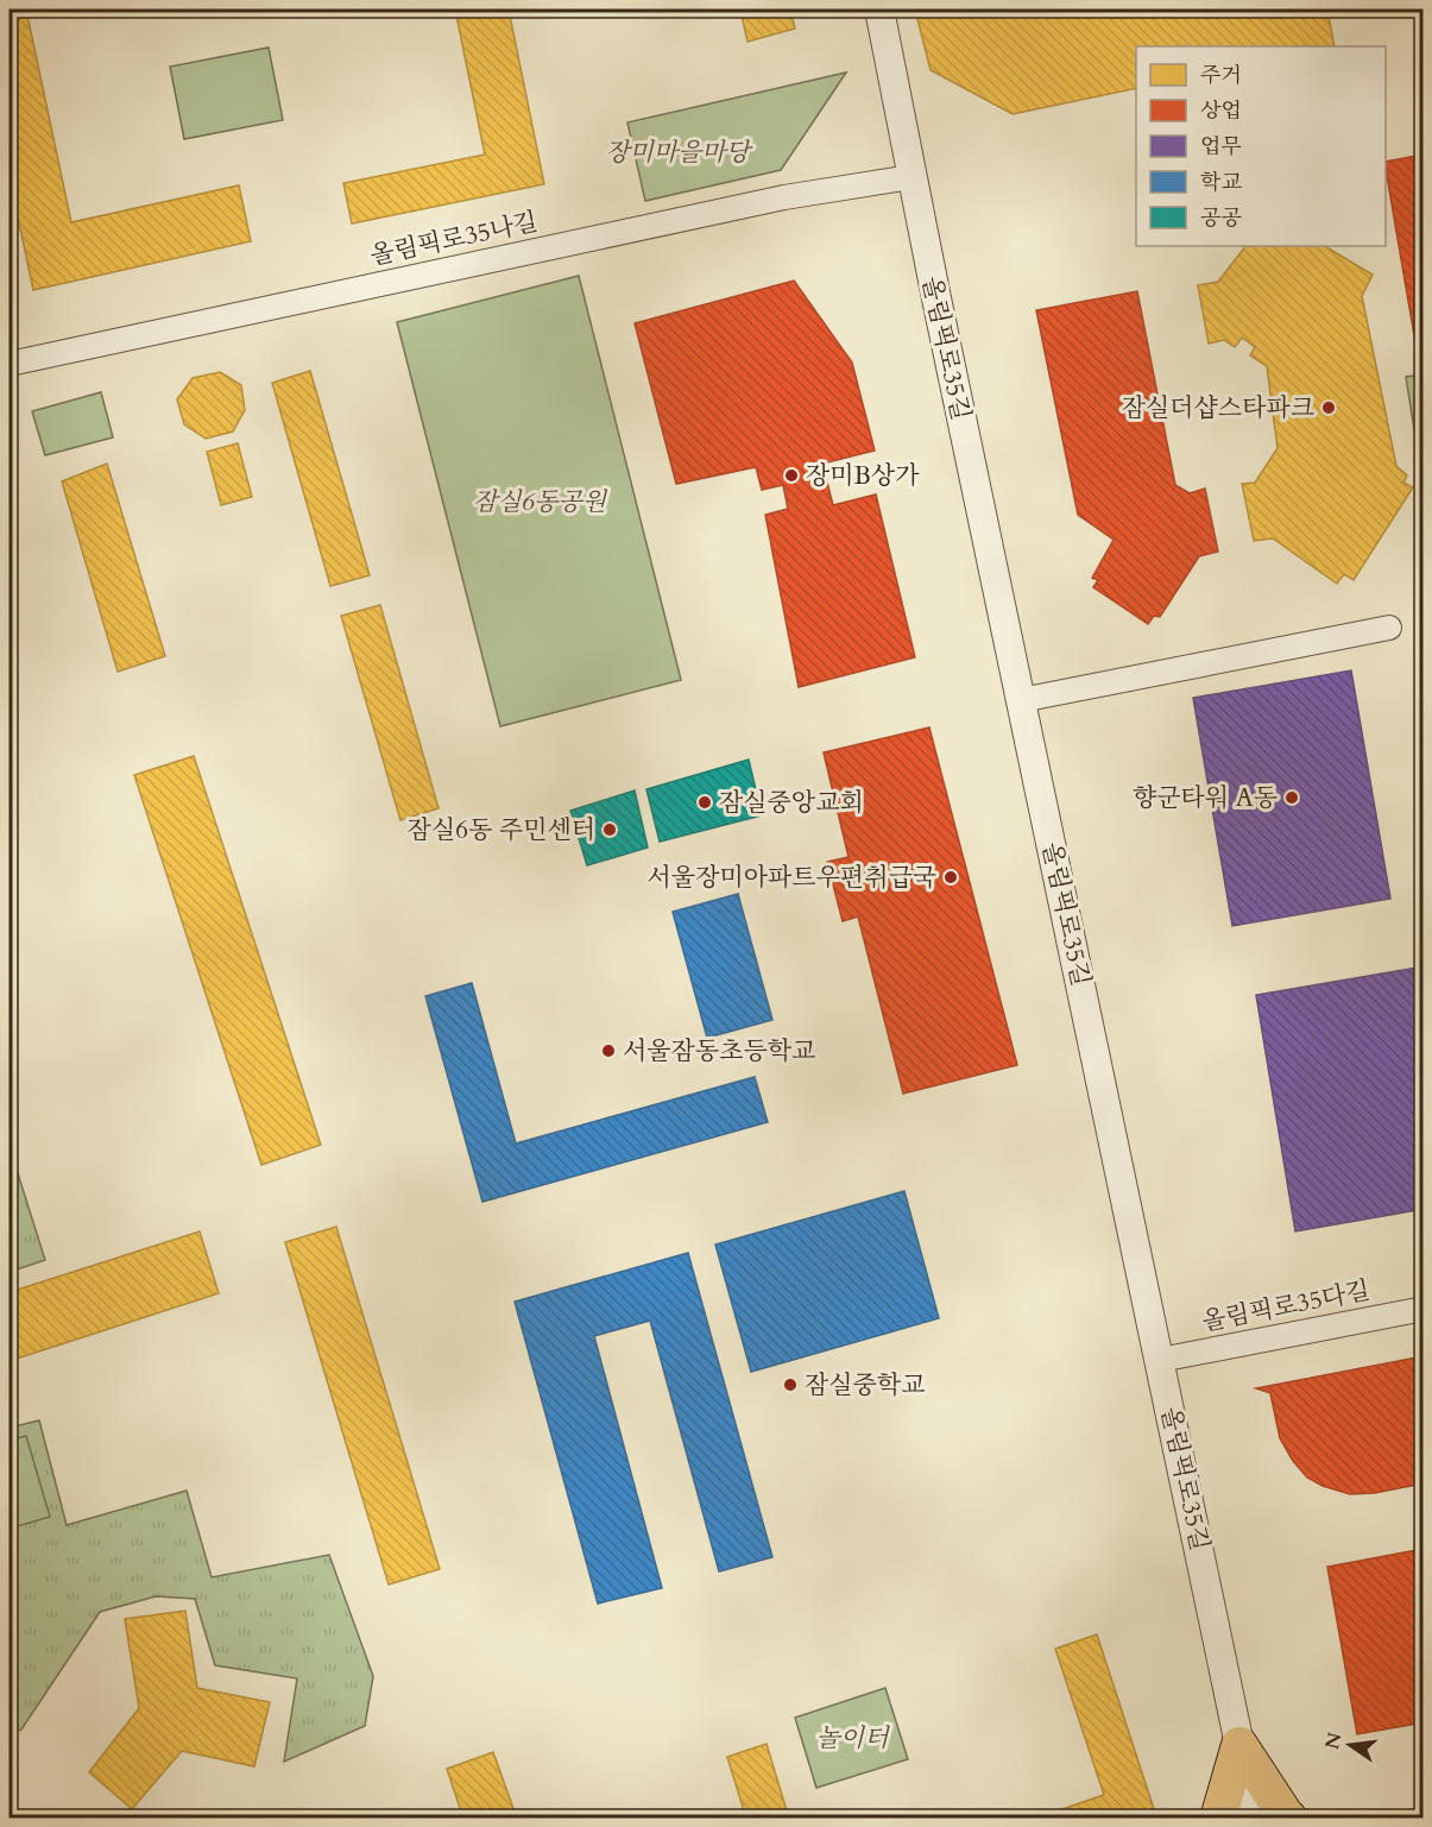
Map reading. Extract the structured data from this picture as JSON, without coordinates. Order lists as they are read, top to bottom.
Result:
{
  "streets": {
    "street": ["올림픽로35나길", "올림픽로35길", "올림픽로35다길"]
  },
  "crossings": [
    ["올림픽로35나길", "올림픽로35길"],
    ["올림픽로35길", "올림픽로35다길"]
  ],
  "parks": ["장미마을마당", "잠실6동공원", "놀이터"],
  "places": [
    "잠실더샵스타파크",
    "장미B상가",
    "향군타워 A동",
    "잠실중앙교회",
    "잠실6동 주민센터",
    "서울장미아파트우편취급국",
    "서울잠동초등학교",
    "잠실중학교"
  ],
  "legend": [
    "주거",
    "상업",
    "업무",
    "학교",
    "공공"
  ],
  "north": "left"
}
